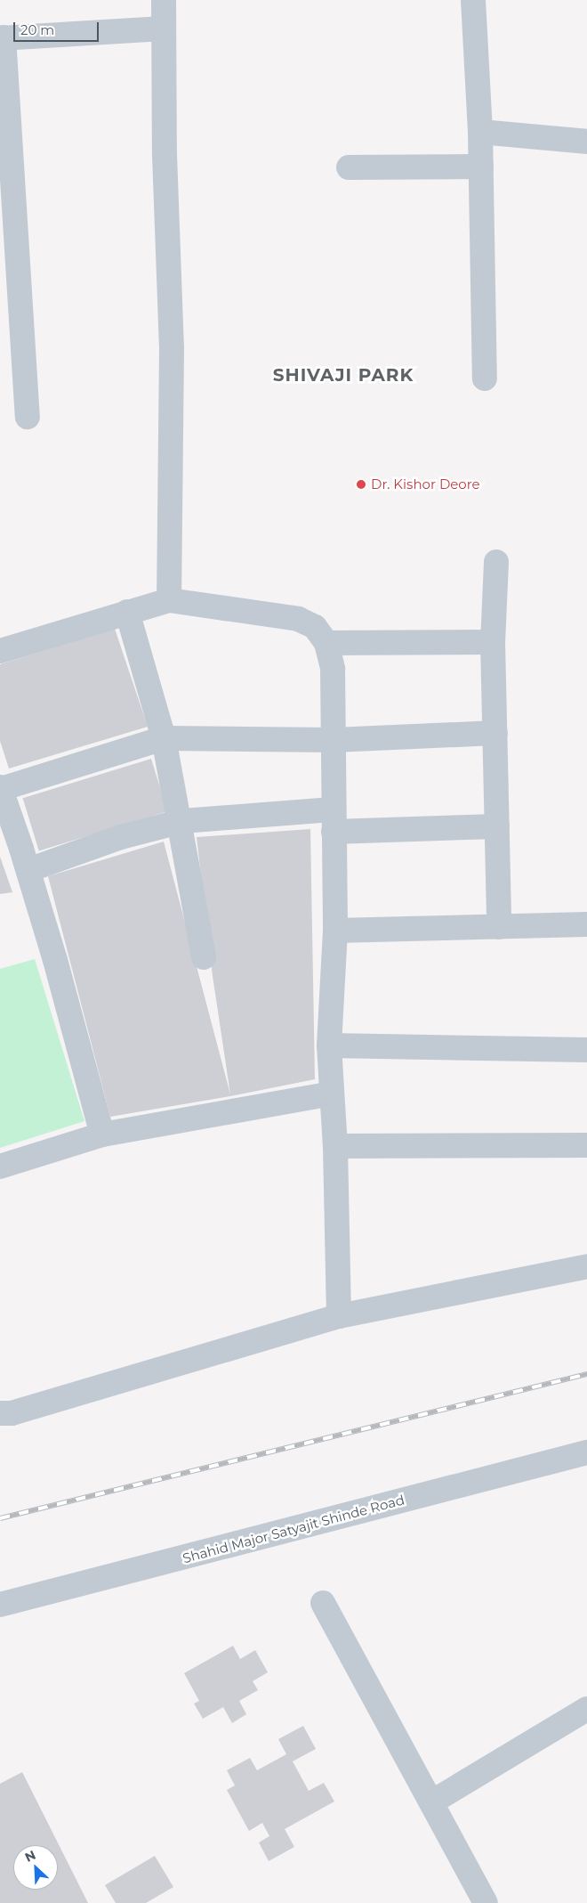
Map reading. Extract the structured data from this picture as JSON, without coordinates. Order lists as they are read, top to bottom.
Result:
{
  "streets": {
    "street": ["Shahid Major Satyajit Shinde Road"]
  },
  "districts": ["SHIVAJI PARK"],
  "places": ["Dr. Kishor Deore"],
  "scale_bar": "20 m",
  "north": "top left"
}
